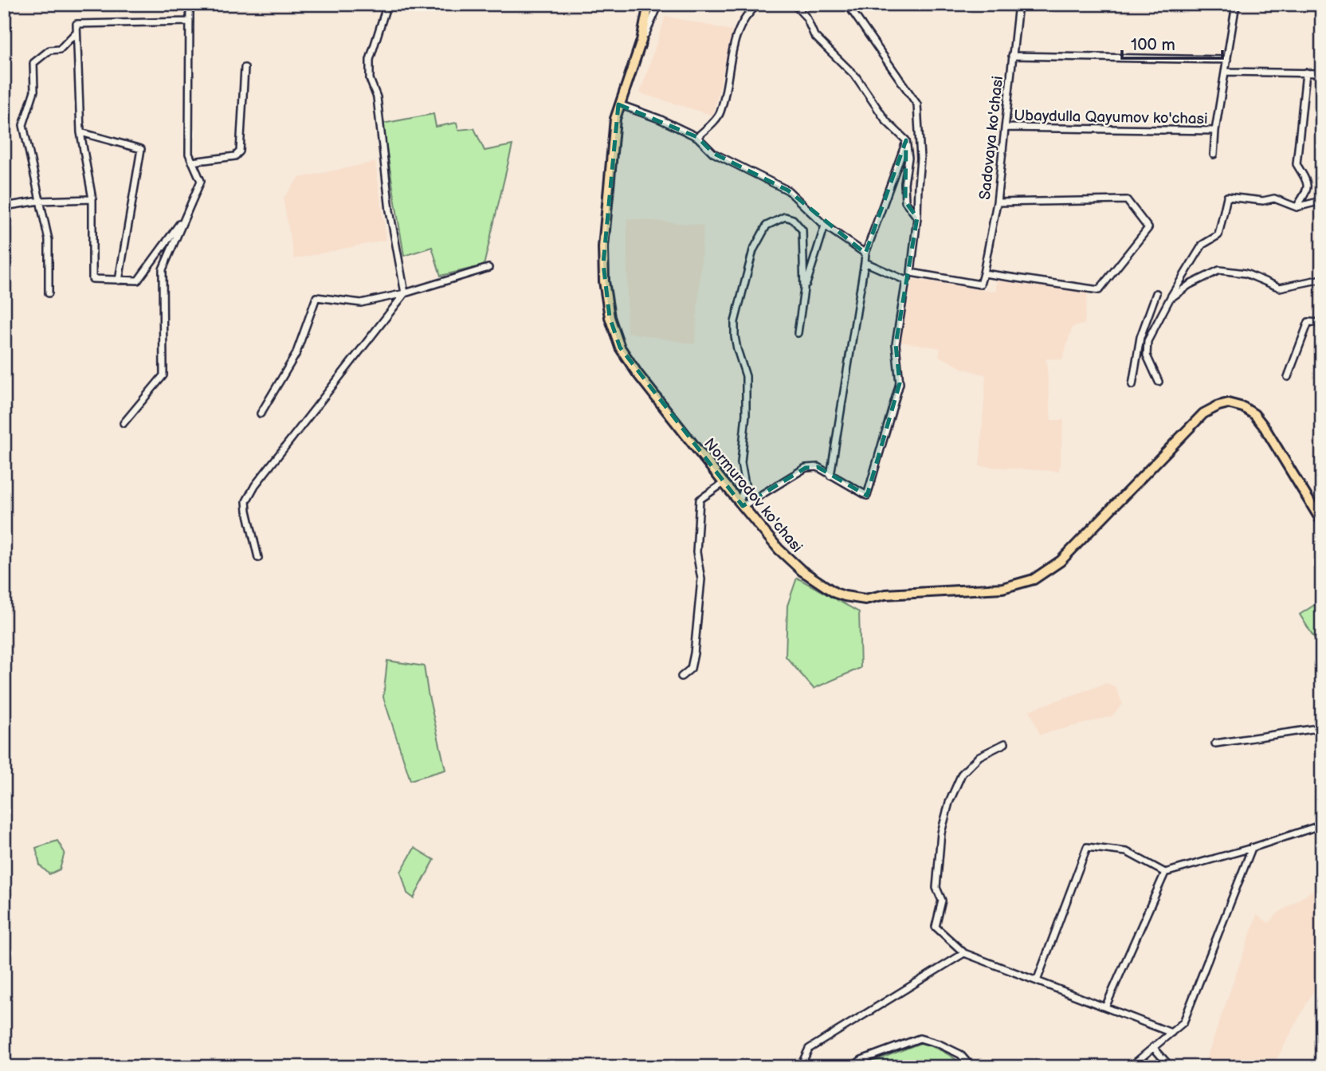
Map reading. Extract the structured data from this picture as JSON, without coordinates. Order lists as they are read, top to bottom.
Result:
{
  "streets": {
    "main road": ["Normurodov ko'chasi"],
    "street": ["Ubaydulla Qayumov ko'chasi", "Sadovaya ko'chasi"]
  },
  "crossings": [
    ["Ubaydulla Qayumov ko'chasi", "Sadovaya ko'chasi"]
  ],
  "scale_bar": "100 m"
}
